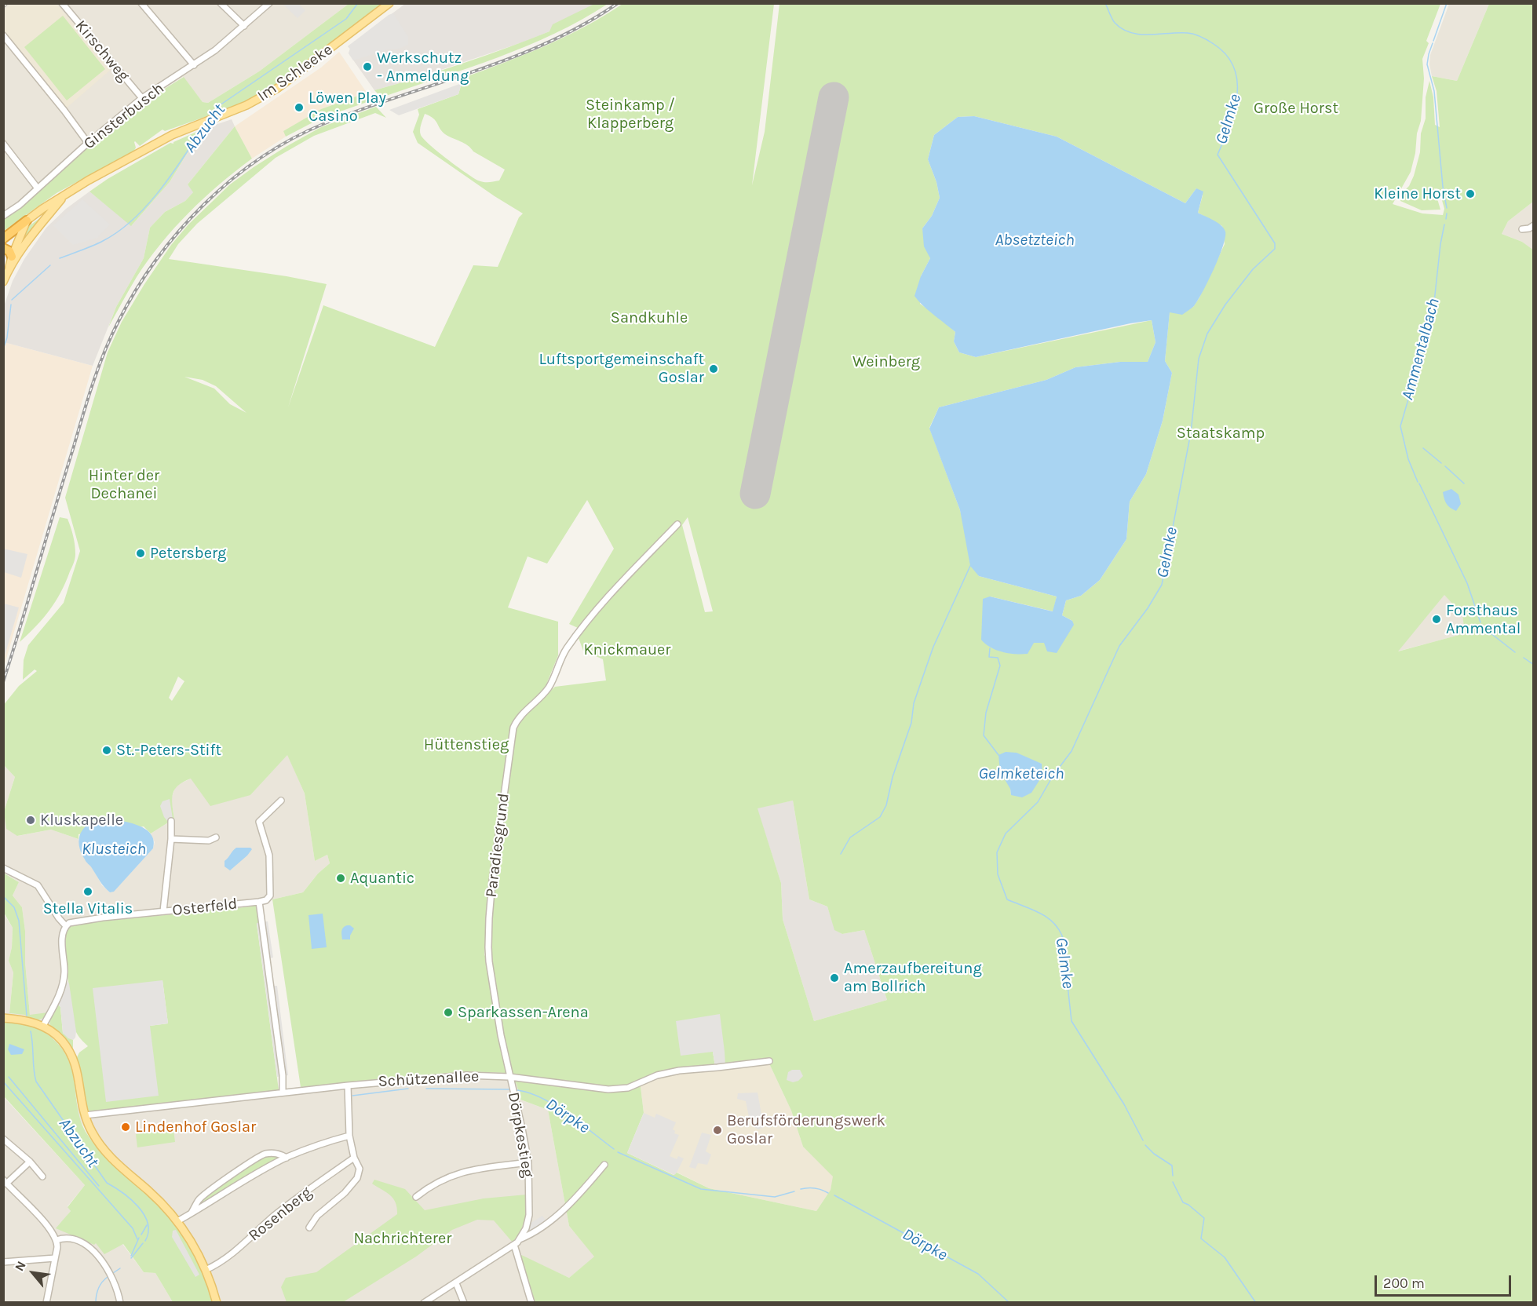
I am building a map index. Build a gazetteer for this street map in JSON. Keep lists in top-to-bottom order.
{
  "streets": {
    "main road": ["Im Schleeke"],
    "street": [
      "Kirschweg",
      "Ginsterbusch",
      "Paradiesgrund",
      "Osterfeld",
      "Schützenallee",
      "Dörpkestieg",
      "Rosenberg"
    ]
  },
  "crossings": [
    ["Kirschweg", "Ginsterbusch"],
    ["Paradiesgrund", "Schützenallee"],
    ["Paradiesgrund", "Dörpkestieg"],
    ["Osterfeld", "Schützenallee"],
    ["Schützenallee", "Dörpkestieg"],
    ["Schützenallee", "Rosenberg"]
  ],
  "water": [
    "Gelmke",
    "Abzucht",
    "Absetzteich",
    "Ammentalbach",
    "Gelmketeich",
    "Klusteich",
    "Dörpke"
  ],
  "parks": [
    "Steinkamp / Klapperberg",
    "Große Horst",
    "Sandkuhle",
    "Weinberg",
    "Staatskamp",
    "Hinter der Dechanei",
    "Knickmauer",
    "Hüttenstieg",
    "Nachrichterer"
  ],
  "places": [
    "Werkschutz - Anmeldung",
    "Löwen Play Casino",
    "Kleine Horst",
    "Luftsportgemeinschaft Goslar",
    "Petersberg",
    "Forsthaus Ammental",
    "St.-Peters-Stift",
    "Kluskapelle",
    "Aquantic",
    "Stella Vitalis",
    "Amerzaufbereitung am Bollrich",
    "Sparkassen-Arena",
    "Lindenhof Goslar",
    "Berufsförderungswerk Goslar"
  ],
  "scale_bar": "200 m",
  "north": "top left"
}
